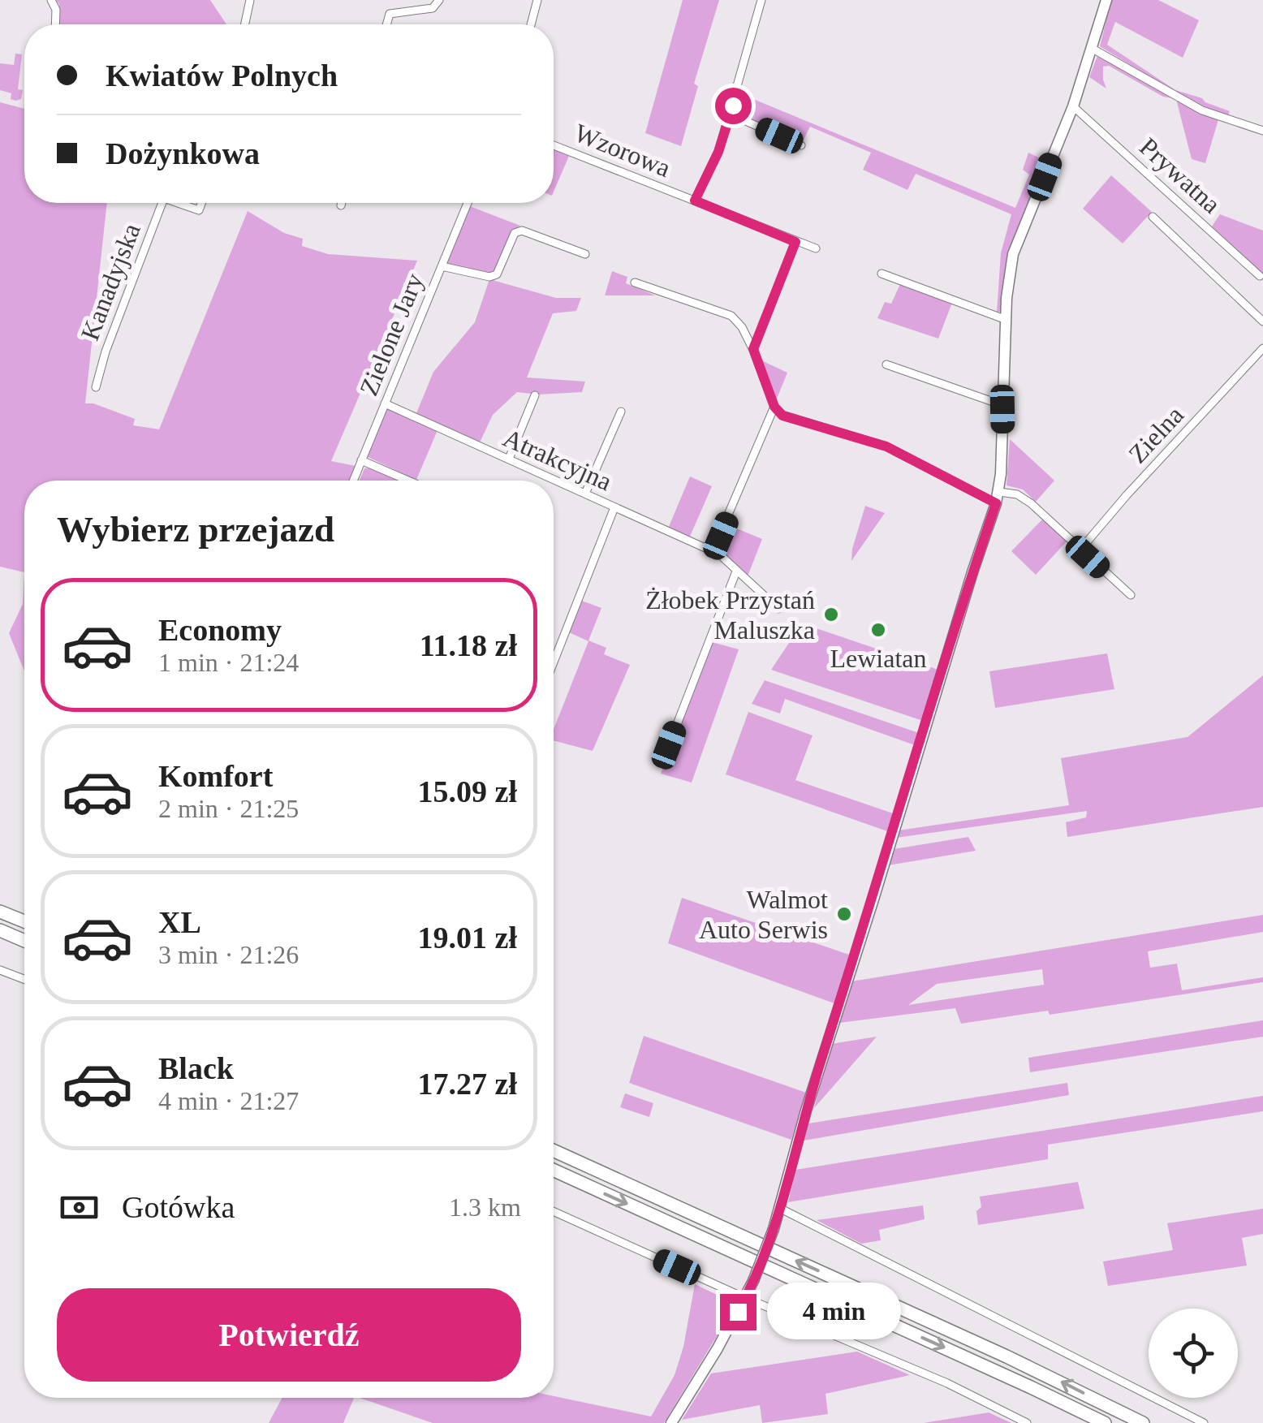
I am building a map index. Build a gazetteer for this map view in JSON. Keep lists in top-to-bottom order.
{
  "streets": {
    "street": [
      "Wzorowa",
      "Prywatna",
      "Kanadyjska",
      "Zielone Jary",
      "Zielna",
      "Atrakcyjna"
    ]
  },
  "crossings": [
    ["Zielone Jary", "Atrakcyjna"]
  ],
  "places": ["Żłobek Przystań Maluszka", "Lewiatan", "Walmot Auto Serwis"],
  "page": {
    "banner": ["Kwiatów Polnych", "Dożynkowa"],
    "heading": "Wybierz przejazd",
    "list": [
      {
        "name": "Economy",
        "note": "1 min · 21:24",
        "value": "11.18 zł"
      },
      {
        "name": "Komfort",
        "note": "2 min · 21:25",
        "value": "15.09 zł"
      },
      {
        "name": "XL",
        "note": "3 min · 21:26",
        "value": "19.01 zł"
      },
      {
        "name": "Black",
        "note": "4 min · 21:27",
        "value": "17.27 zł"
      }
    ],
    "pay": ["Gotówka", "1.3 km"],
    "buttons": "Potwierdź",
    "bubble": "4 min"
  }
}
